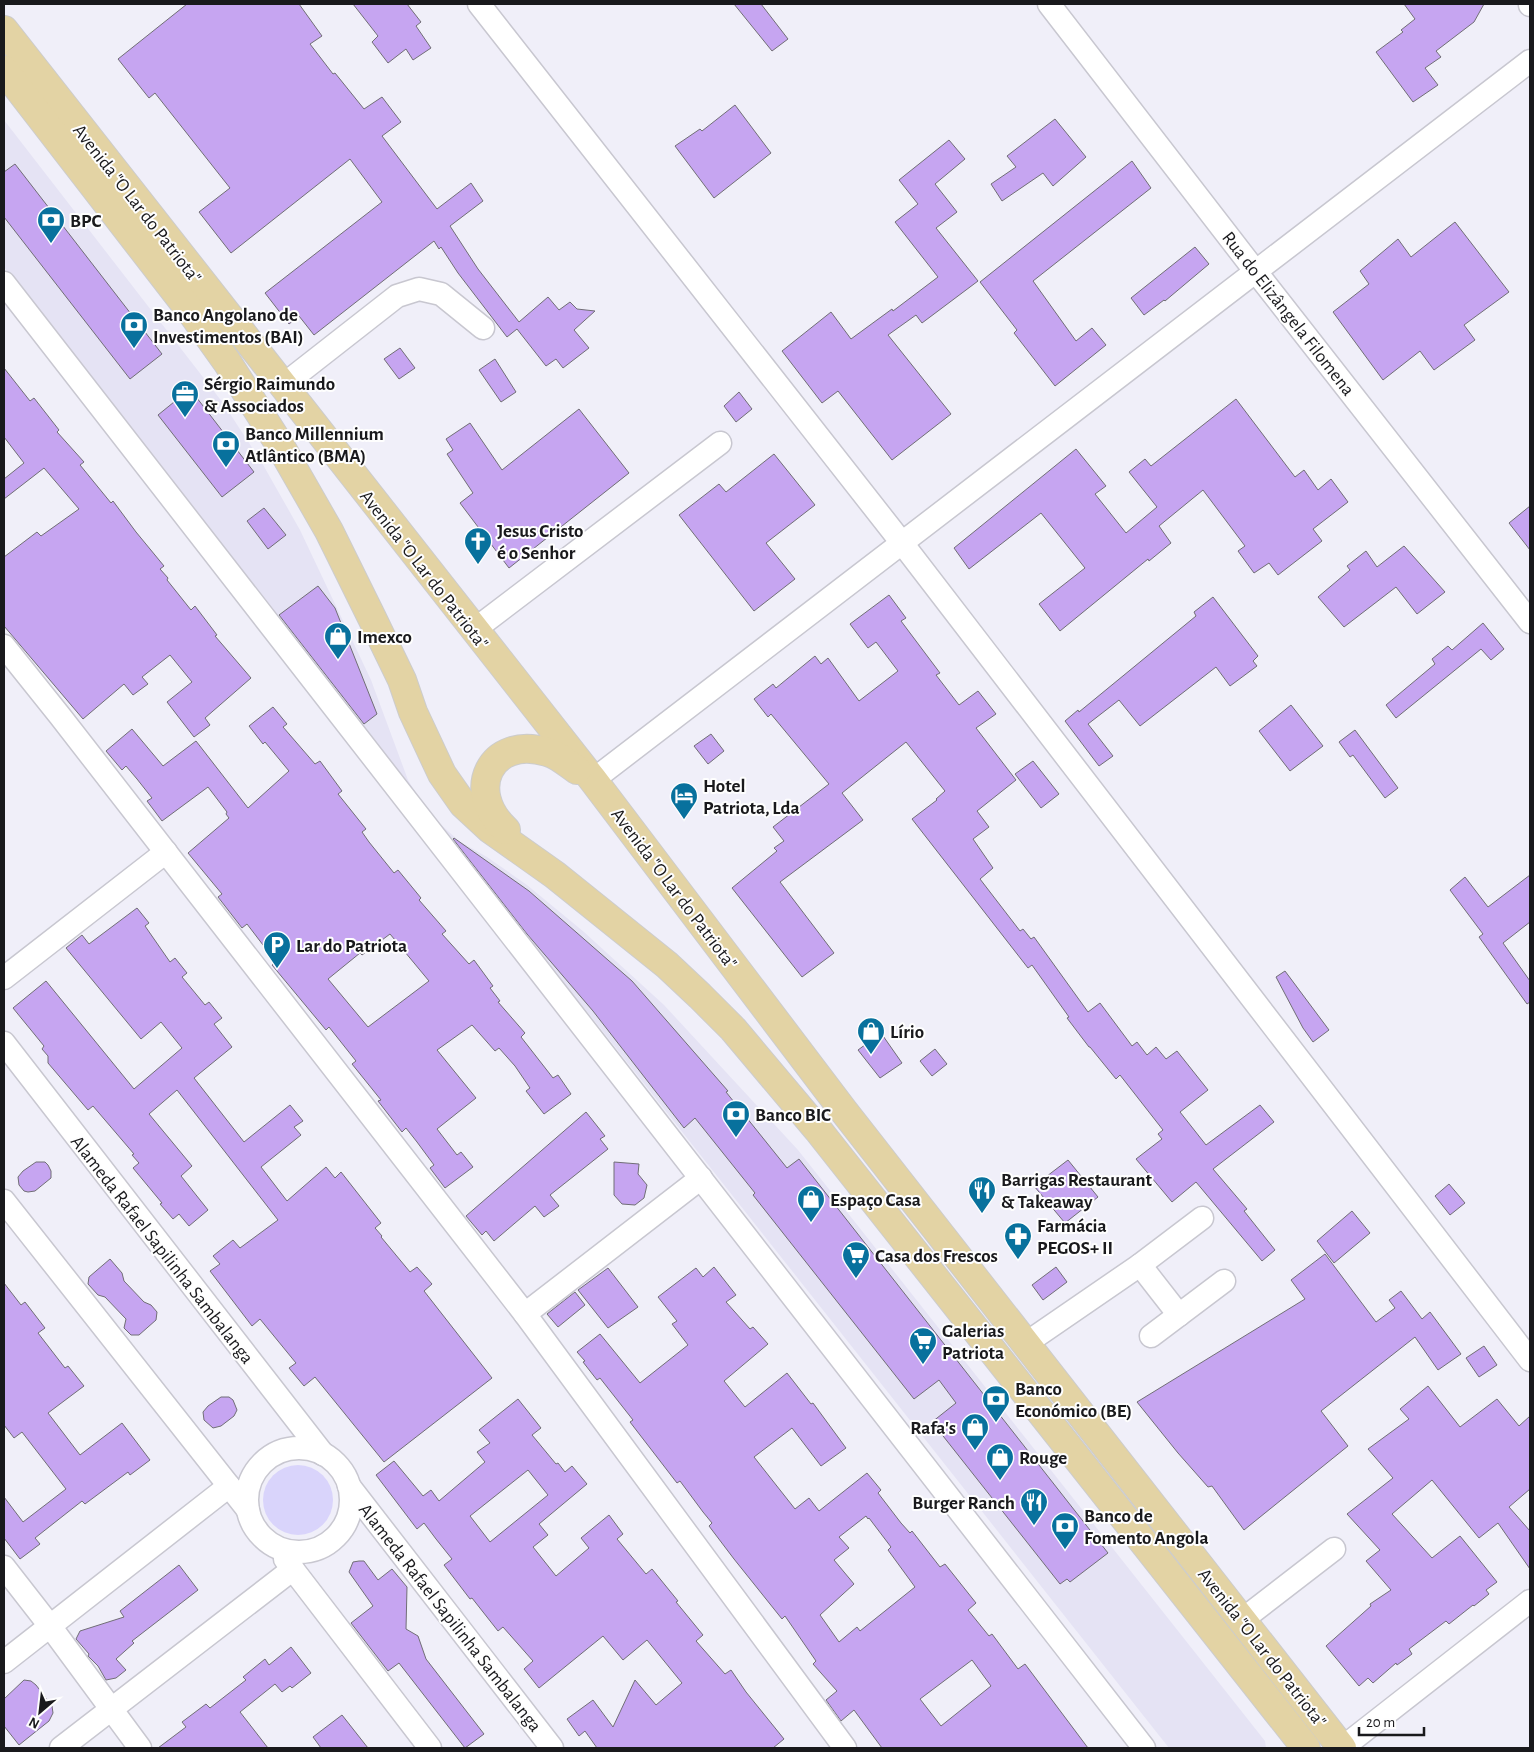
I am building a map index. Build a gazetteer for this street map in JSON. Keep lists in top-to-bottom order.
{
  "streets": {
    "main road": ["Avenida \"O Lar do Patriota\""],
    "street": ["Rua do Elizângela Filomena", "Alameda Rafael Sapilinha Sambalanga"]
  },
  "places": {
    "bank": [
      "BPC",
      "Banco Angolano de Investimentos (BAI)",
      "Banco Millennium Atlântico (BMA)",
      "Banco BIC",
      "Banco Económico (BE)",
      "Banco de Fomento Angola"
    ],
    "office": ["Sérgio Raimundo & Associados"],
    "church": ["Jesus Cristo é o Senhor"],
    "shop": [
      "Imexco",
      "Lírio",
      "Espaço Casa",
      "Rafa's",
      "Rouge"
    ],
    "hotel": ["Hotel Patriota, Lda"],
    "parking": ["Lar do Patriota"],
    "restaurant": ["Barrigas Restaurant & Takeaway", "Burger Ranch"],
    "pharmacy": ["Farmácia PEGOS+ II"],
    "supermarket": ["Casa dos Frescos", "Galerias Patriota"]
  },
  "scale_bar": "20 m",
  "north": "bottom left"
}
